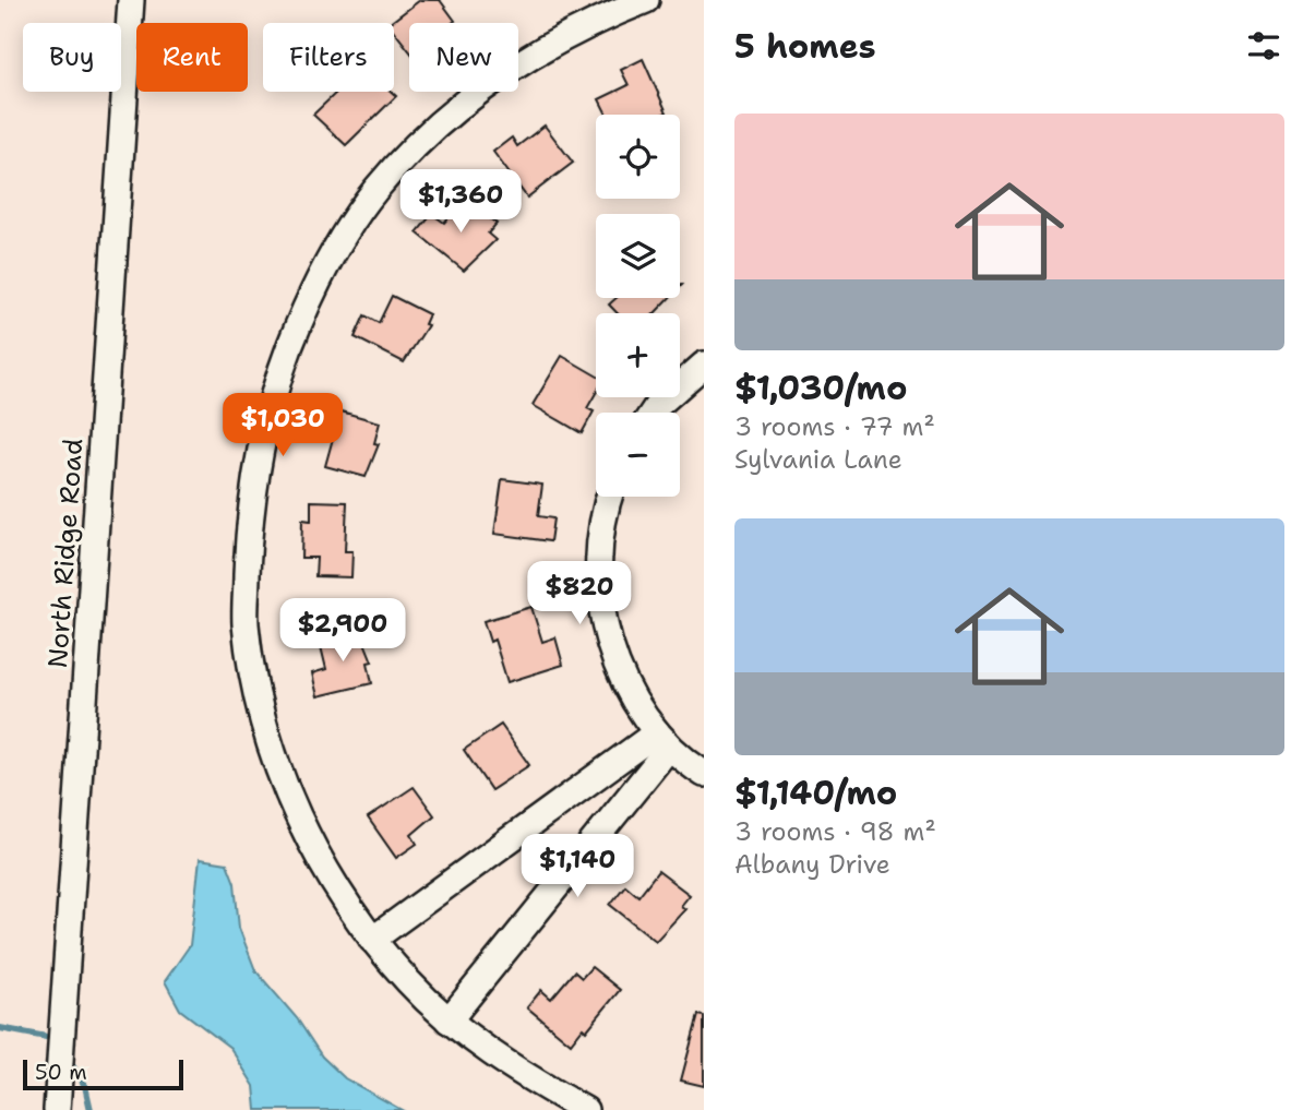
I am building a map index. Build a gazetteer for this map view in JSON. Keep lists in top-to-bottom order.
{
  "streets": {
    "street": ["North Ridge Road"]
  },
  "scale_bar": "50 m",
  "page": {
    "heading": "5 homes",
    "chip": [
      "Buy",
      "Rent",
      "Filters",
      "New"
    ],
    "list": [
      {
        "name": "$1,030/mo",
        "note": "3 rooms · 77 m² · Sylvania Lane"
      },
      {
        "name": "$1,140/mo",
        "note": "3 rooms · 98 m² · Albany Drive"
      }
    ],
    "map_buttons": ["+", "−"],
    "price": [
      "$1,360",
      "$1,030",
      "$820",
      "$2,900",
      "$1,140"
    ],
    "scale": "50 m"
  }
}
